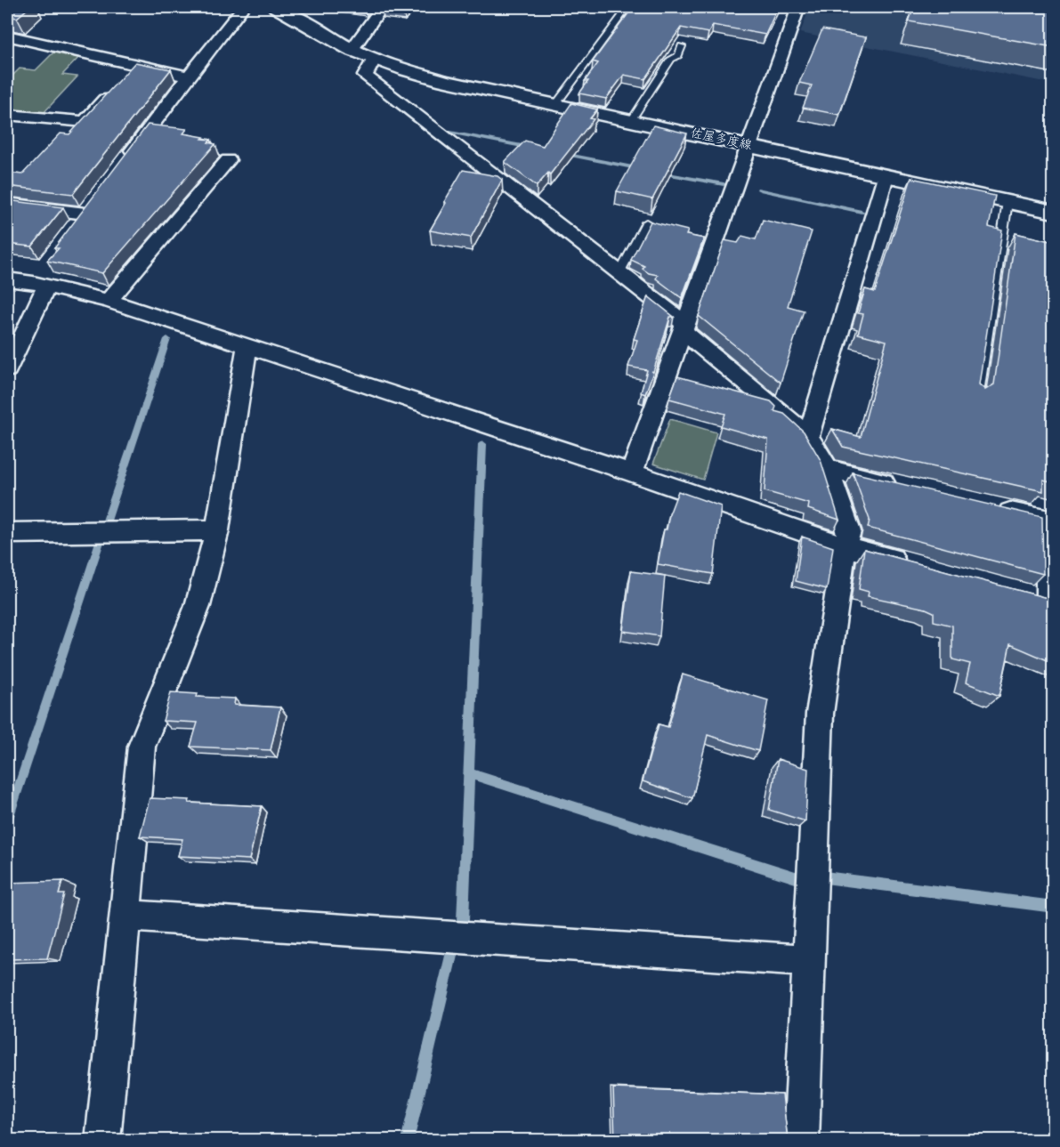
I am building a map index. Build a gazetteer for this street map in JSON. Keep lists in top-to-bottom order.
{
  "streets": {
    "main road": ["佐屋多度線"]
  }
}
